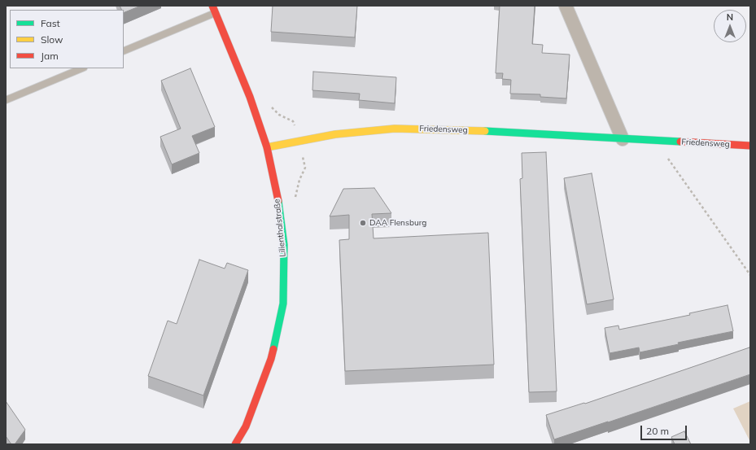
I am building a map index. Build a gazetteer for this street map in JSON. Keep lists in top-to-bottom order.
{
  "streets": {
    "street": ["Friedensweg", "Lilienthalstraße"]
  },
  "crossings": [
    ["Friedensweg", "Lilienthalstraße"]
  ],
  "places": ["DAA Flensburg"],
  "legend": ["Fast", "Slow", "Jam"],
  "scale_bar": "20 m",
  "north": "top"
}
